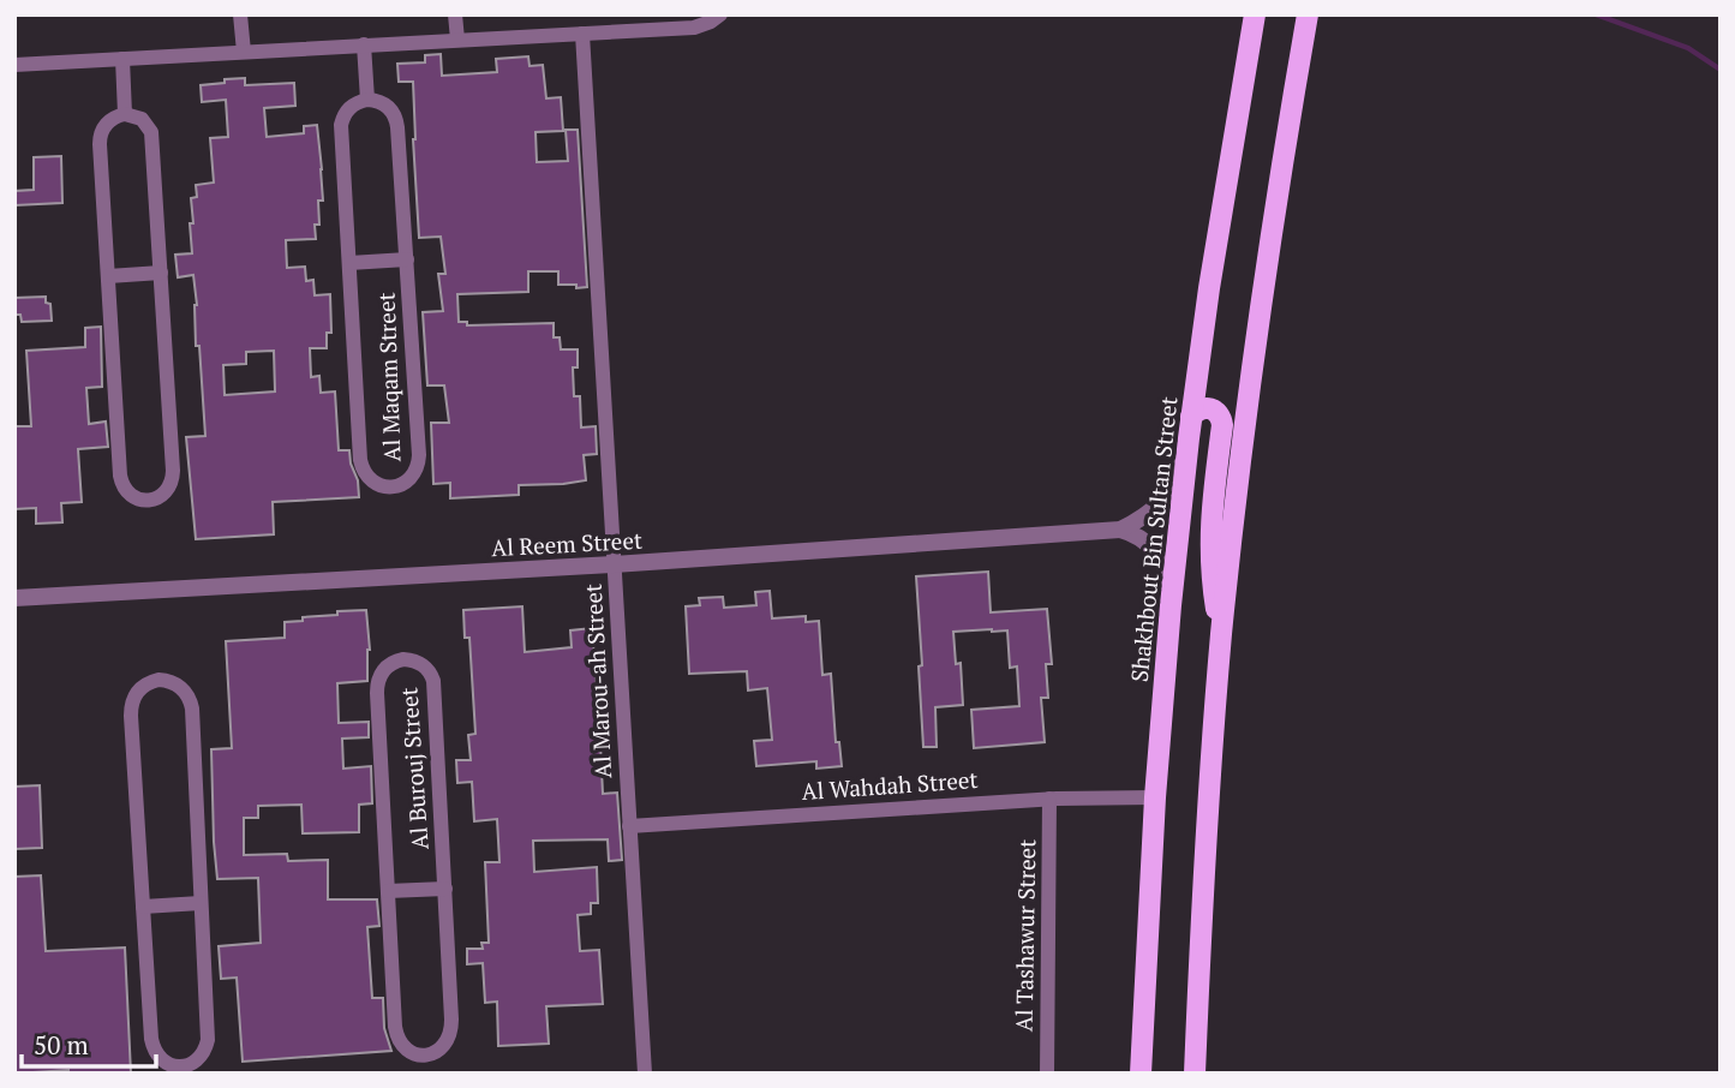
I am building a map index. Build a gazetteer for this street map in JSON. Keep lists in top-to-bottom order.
{
  "streets": {
    "main road": ["Shakhbout Bin Sultan Street"],
    "street": [
      "Al Maqam Street",
      "Al Reem Street",
      "Al Marou-ah Street",
      "Al Burouj Street",
      "Al Wahdah Street",
      "Al Tashawur Street"
    ]
  },
  "crossings": [
    ["Shakhbout Bin Sultan Street", "Al Reem Street"],
    ["Shakhbout Bin Sultan Street", "Al Wahdah Street"],
    ["Al Reem Street", "Al Marou-ah Street"],
    ["Al Marou-ah Street", "Al Wahdah Street"],
    ["Al Wahdah Street", "Al Tashawur Street"]
  ],
  "scale_bar": "50 m"
}
